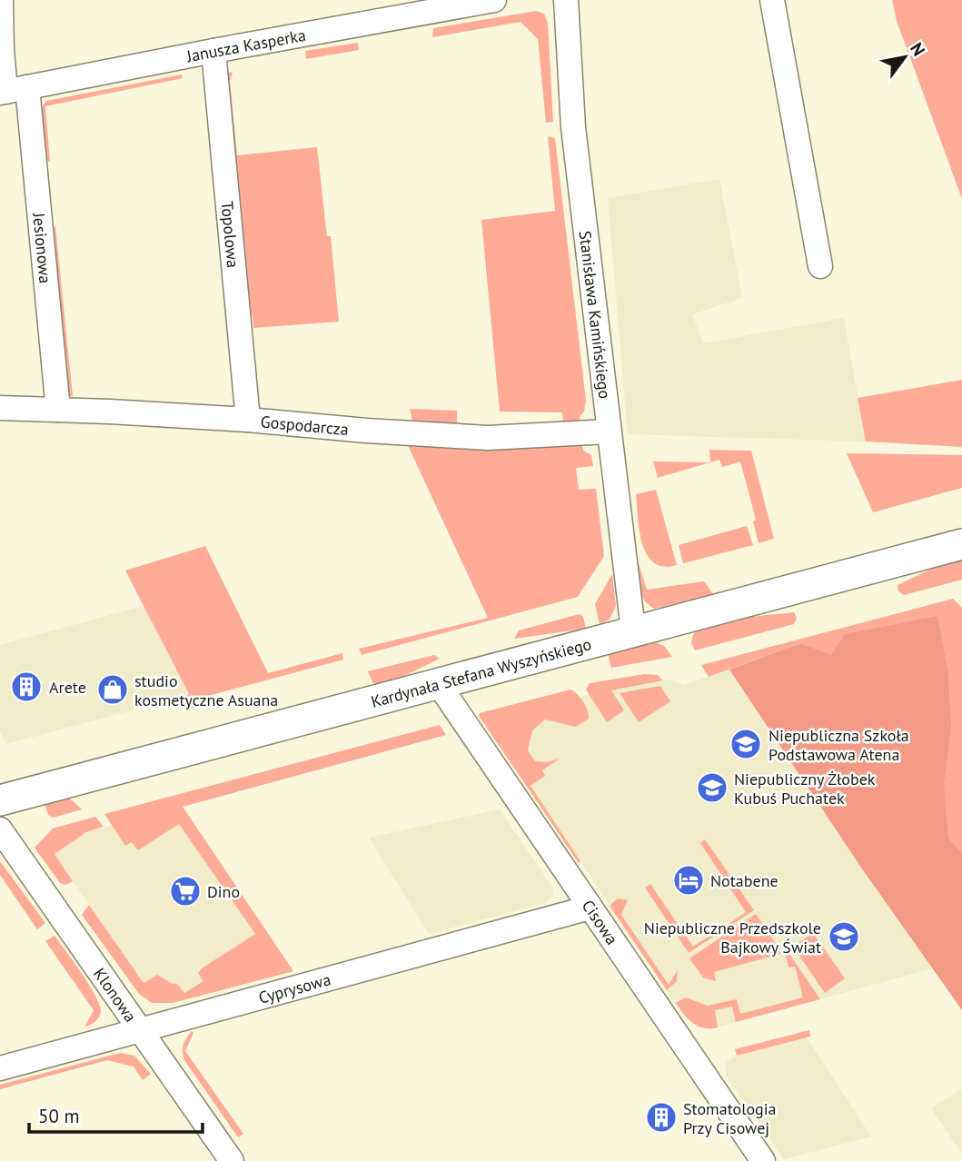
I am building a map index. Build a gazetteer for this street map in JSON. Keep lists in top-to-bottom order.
{
  "streets": {
    "street": [
      "Janusza Kasperka",
      "Topolowa",
      "Jesionowa",
      "Stanisława Kamińskiego",
      "Gospodarcza",
      "Kardynała Stefana Wyszyńskiego",
      "Cisowa",
      "Cyprysowa",
      "Klonowa"
    ]
  },
  "crossings": [
    ["Janusza Kasperka", "Topolowa"],
    ["Janusza Kasperka", "Jesionowa"],
    ["Topolowa", "Gospodarcza"],
    ["Jesionowa", "Gospodarcza"],
    ["Stanisława Kamińskiego", "Gospodarcza"],
    ["Stanisława Kamińskiego", "Kardynała Stefana Wyszyńskiego"],
    ["Kardynała Stefana Wyszyńskiego", "Cisowa"],
    ["Cisowa", "Cyprysowa"],
    ["Cyprysowa", "Klonowa"]
  ],
  "places": {
    "building": ["Arete", "Stomatologia Przy Cisowej"],
    "shop": ["studio kosmetyczne Asuana"],
    "school or university": ["Niepubliczna Szkoła Podstawowa Atena", "Niepubliczny Żłobek Kubuś Puchatek", "Niepubliczne Przedszkole Bajkowy Świat"],
    "hotel": ["Notabene"],
    "supermarket": ["Dino"]
  },
  "scale_bar": "50 m",
  "north": "top right"
}
